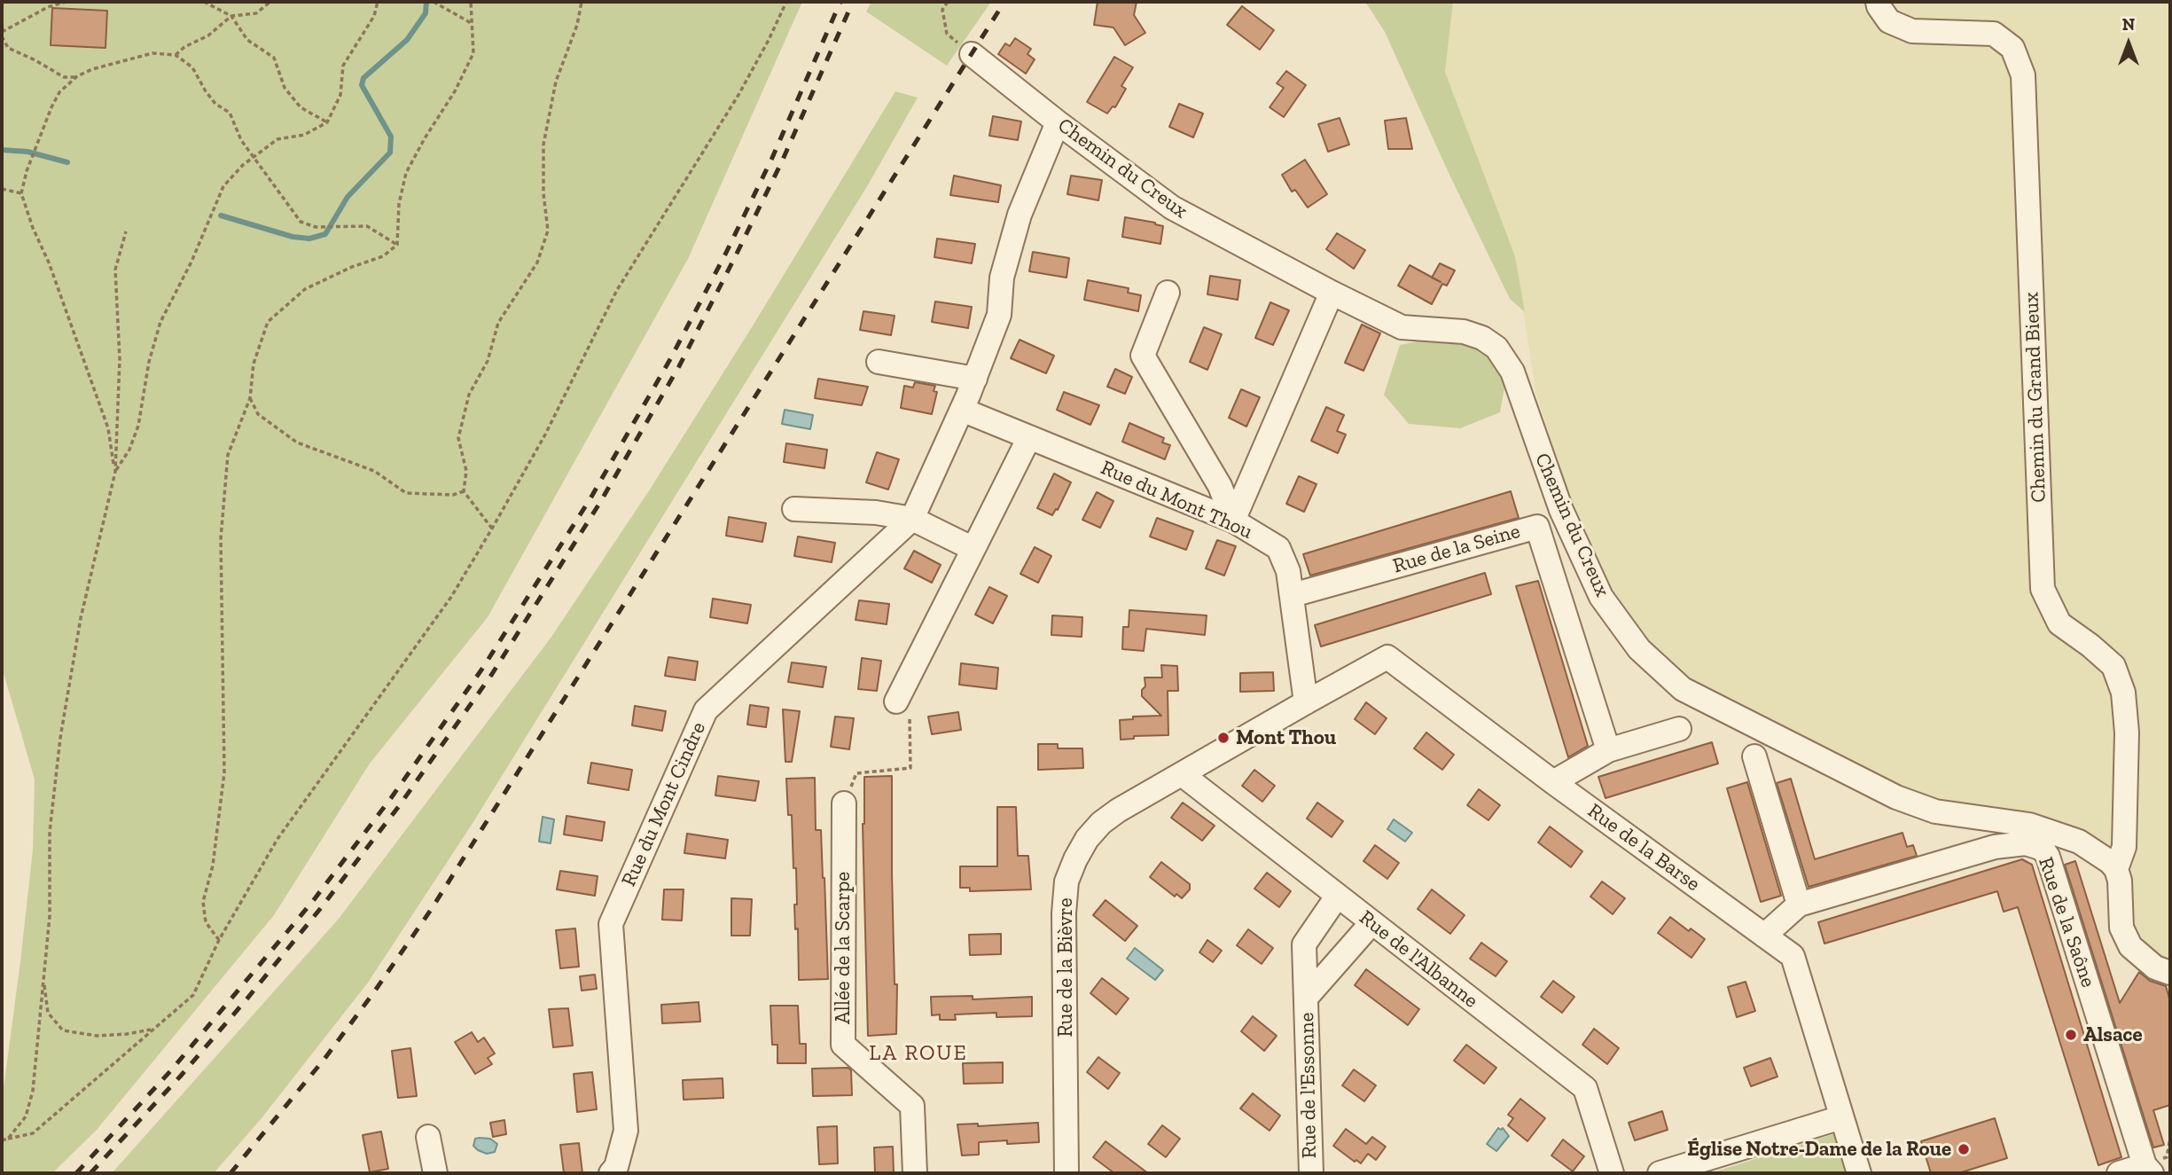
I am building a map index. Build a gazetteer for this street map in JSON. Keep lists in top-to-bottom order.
{
  "streets": {
    "street": [
      "Chemin du Creux",
      "Chemin du Grand Bieux",
      "Rue du Mont Thou",
      "Rue de la Seine",
      "Rue du Mont Cindre",
      "Rue de la Barse",
      "Rue de la Saône",
      "Allée de la Scarpe",
      "Rue de l'Albanne",
      "Rue de la Bièvre",
      "Rue de l'Essonne"
    ]
  },
  "crossings": [
    ["Chemin du Creux", "Chemin du Grand Bieux"],
    ["Chemin du Creux", "Rue du Mont Cindre"],
    ["Rue du Mont Thou", "Rue de la Seine"],
    ["Rue du Mont Thou", "Rue du Mont Cindre"],
    ["Rue du Mont Thou", "Rue de la Barse"],
    ["Rue du Mont Thou", "Rue de la Bièvre"],
    ["Rue de la Barse", "Rue de la Saône"],
    ["Rue de la Barse", "Rue de la Bièvre"],
    ["Rue de l'Albanne", "Rue de la Bièvre"],
    ["Rue de l'Albanne", "Rue de l'Essonne"]
  ],
  "districts": ["LA ROUE"],
  "places": ["Mont Thou", "Alsace", "Église Notre-Dame de la Roue"],
  "north": "top"
}
